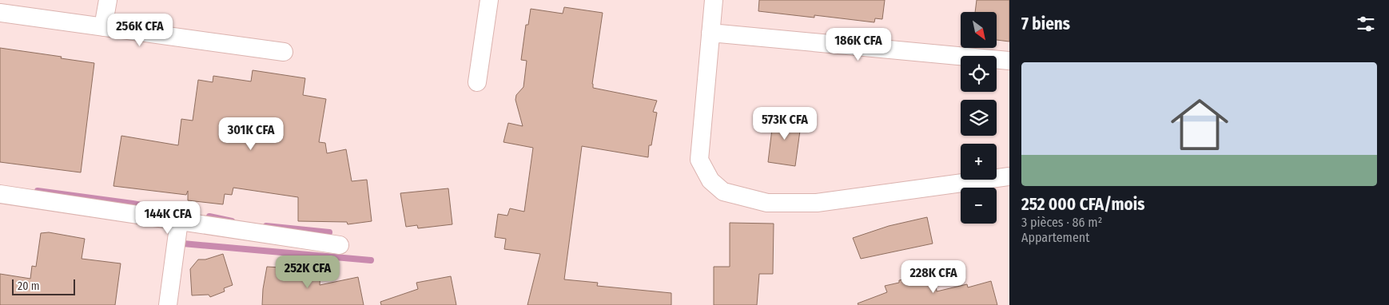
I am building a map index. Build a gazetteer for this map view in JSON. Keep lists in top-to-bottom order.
{
  "scale_bar": "20 m",
  "north": "bottom right",
  "page": {
    "heading": "7 biens",
    "map_buttons": ["+", "−"],
    "price": [
      "256K CFA",
      "186K CFA",
      "573K CFA",
      "301K CFA",
      "144K CFA",
      "252K CFA",
      "228K CFA"
    ],
    "list": [
      {
        "name": "252 000 CFA/mois",
        "note": "3 pièces · 86 m² · Appartement"
      }
    ],
    "scale": "20 m"
  }
}
